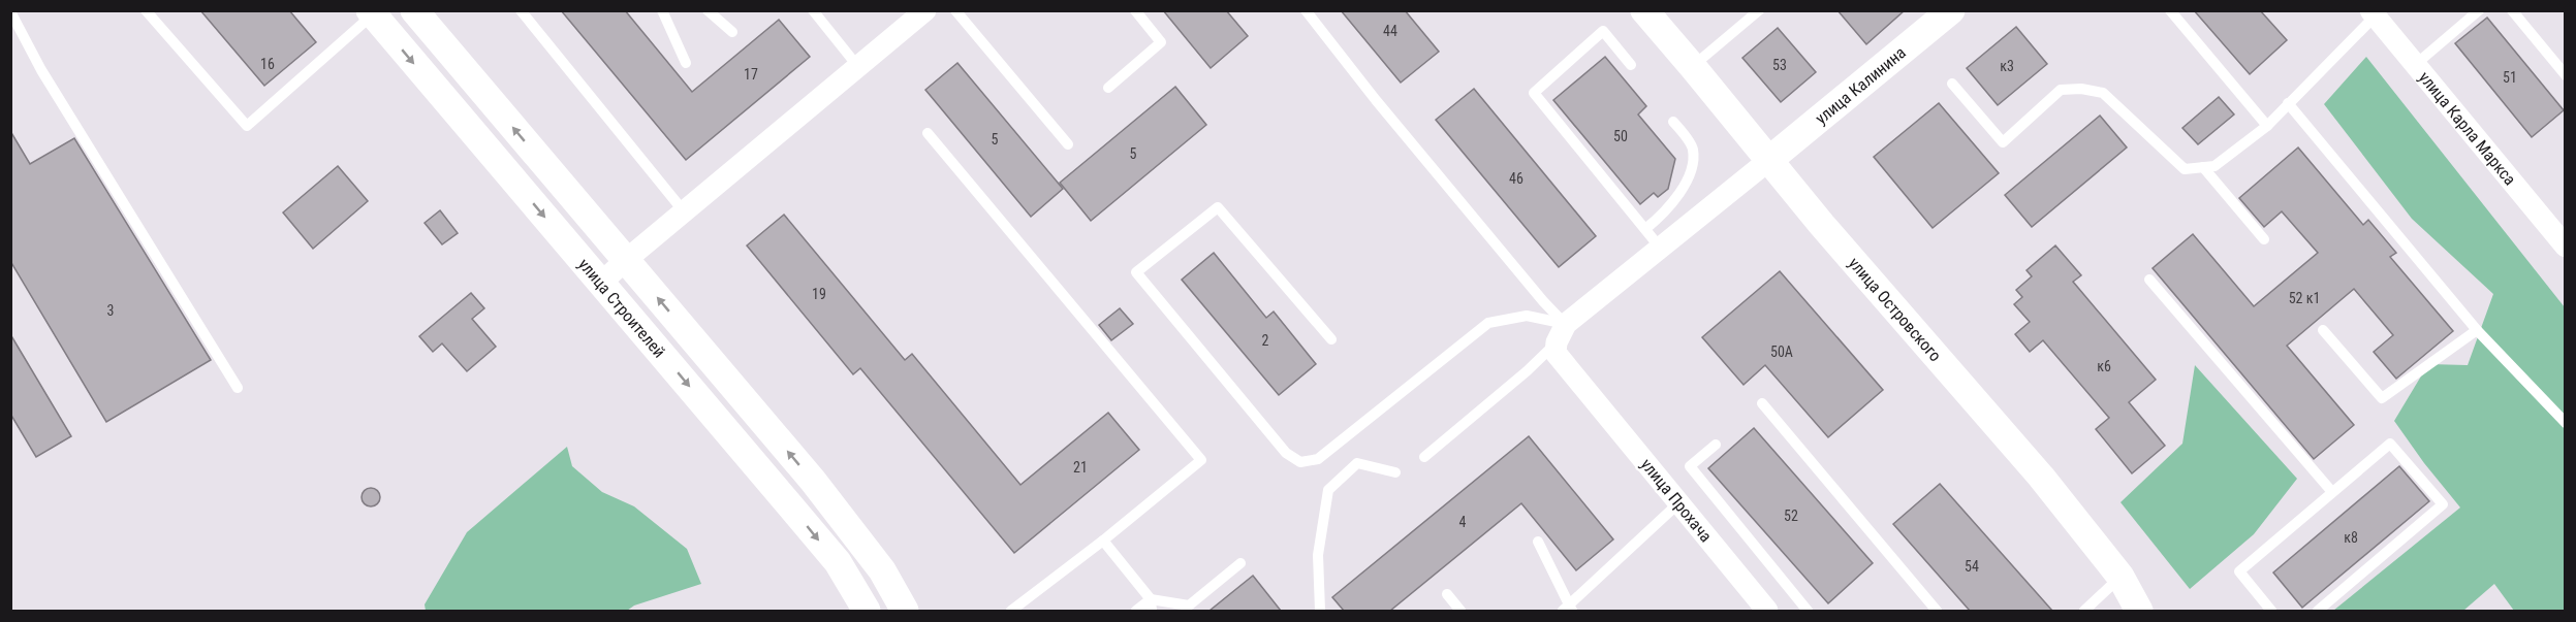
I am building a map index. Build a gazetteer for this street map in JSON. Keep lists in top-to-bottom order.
{
  "streets": {
    "street": [
      "улица Калинина",
      "улица Карла Маркса",
      "улица Строителей",
      "улица Островского",
      "улица Прохача"
    ]
  },
  "crossings": [
    ["улица Калинина", "улица Островского"]
  ],
  "house_numbers": [
    "44",
    "16",
    "53",
    "к3",
    "17",
    "51",
    "50",
    "5",
    "5",
    "46",
    "19",
    "52 к1",
    "3",
    "2",
    "50А",
    "к6",
    "21",
    "52",
    "4",
    "к8",
    "54"
  ]
}
